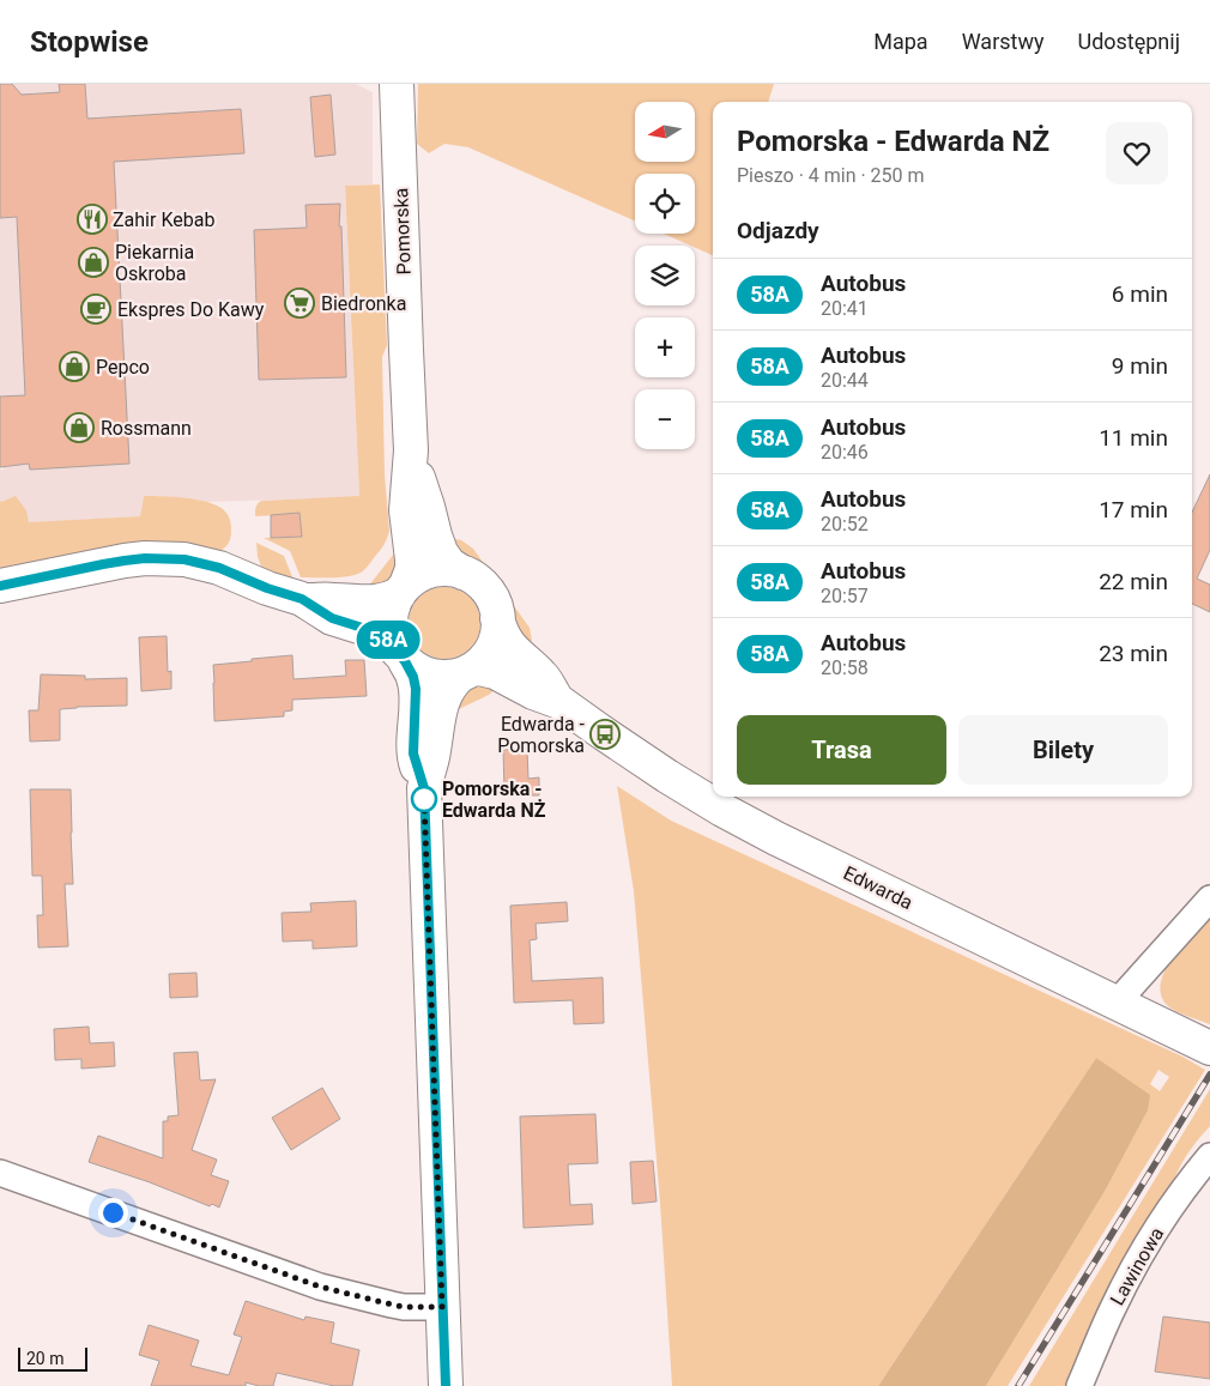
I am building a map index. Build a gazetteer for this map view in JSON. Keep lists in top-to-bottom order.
{
  "streets": {
    "street": ["Pomorska", "Edwarda", "Lawinowa"]
  },
  "crossings": [
    ["Pomorska", "Edwarda"]
  ],
  "places": {
    "restaurant": ["Zahir Kebab"],
    "shop": ["Piekarnia Oskroba", "Pepco", "Rossmann"],
    "supermarket": ["Biedronka"],
    "cafe": ["Ekspres Do Kawy"],
    "bus stop": ["Edwarda - Pomorska"],
    "other": ["Pomorska - Edwarda NŻ"]
  },
  "lines": ["bus line 58A"],
  "scale_bar": "20 m",
  "north": "left",
  "page": {
    "header": "Stopwise",
    "nav": ["Mapa", "Warstwy", "Udostępnij"],
    "on_map": "58A",
    "map_buttons": ["+", "−"],
    "heading": [
      ["Pomorska - Edwarda NŻ", "Pieszo · 4 min · 250 m"],
      "Odjazdy"
    ],
    "list": [
      {
        "mark": "58A",
        "name": "Autobus",
        "note": "20:41",
        "value": "6 min"
      },
      {
        "mark": "58A",
        "name": "Autobus",
        "note": "20:44",
        "value": "9 min"
      },
      {
        "mark": "58A",
        "name": "Autobus",
        "note": "20:46",
        "value": "11 min"
      },
      {
        "mark": "58A",
        "name": "Autobus",
        "note": "20:52",
        "value": "17 min"
      },
      {
        "mark": "58A",
        "name": "Autobus",
        "note": "20:57",
        "value": "22 min"
      },
      {
        "mark": "58A",
        "name": "Autobus",
        "note": "20:58",
        "value": "23 min"
      }
    ],
    "buttons": ["Trasa", "Bilety"],
    "scale": "20 m"
  }
}
